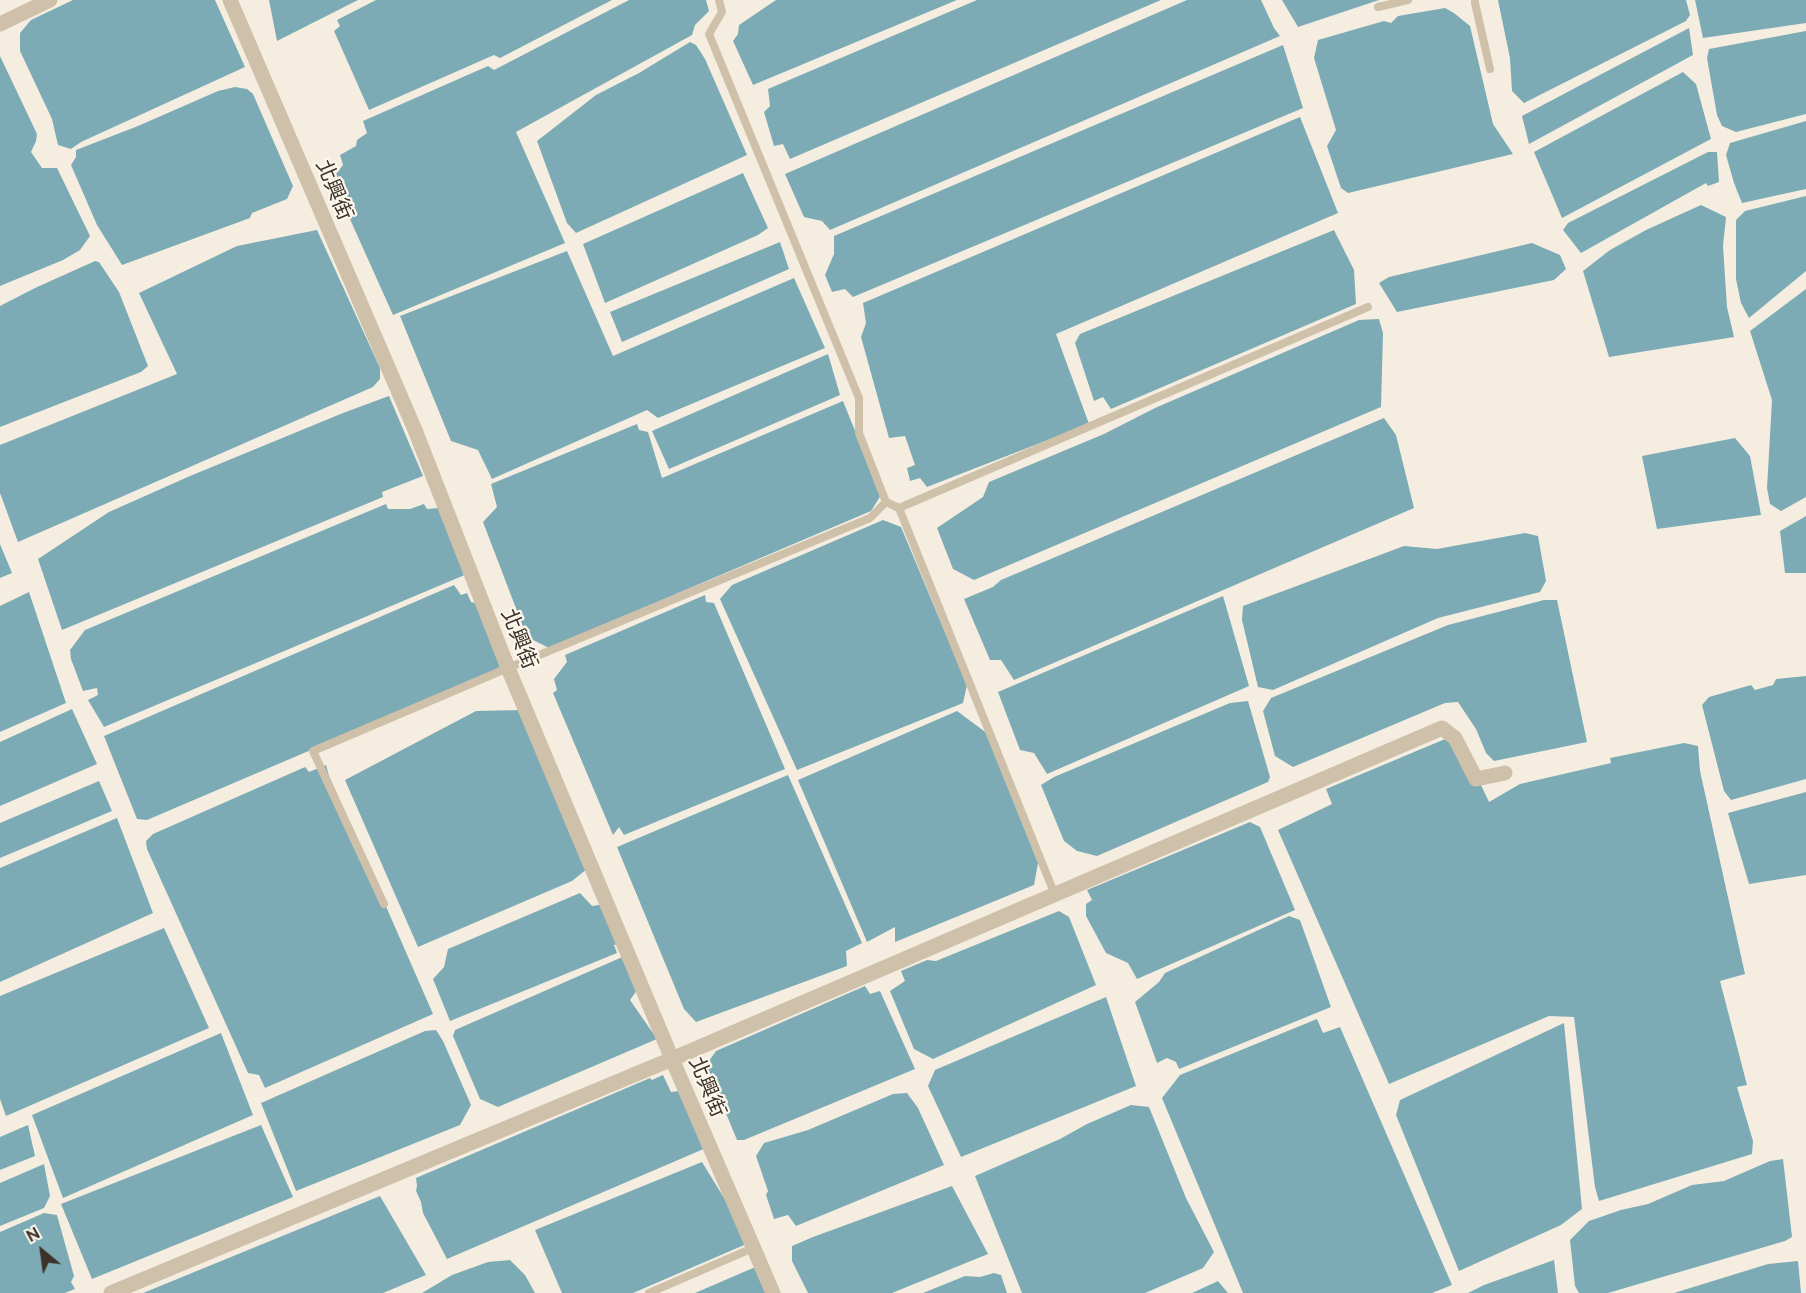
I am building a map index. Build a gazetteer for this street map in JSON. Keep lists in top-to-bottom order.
{
  "streets": {
    "street": ["北興街"]
  },
  "north": "top left"
}
